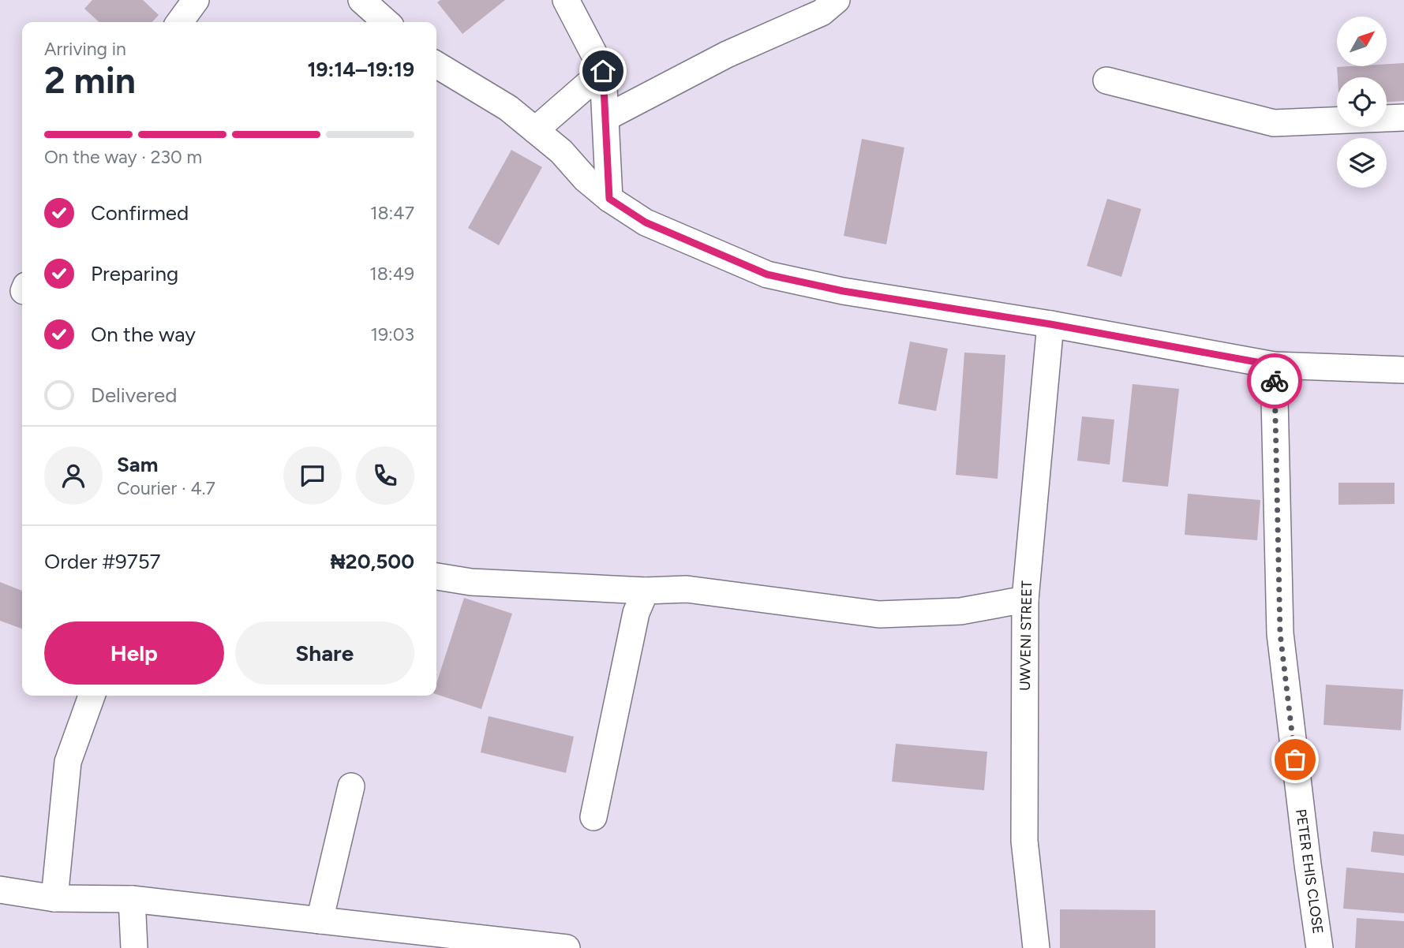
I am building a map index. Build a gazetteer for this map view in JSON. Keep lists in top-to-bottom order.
{
  "streets": {
    "street": ["UWVENI STREET", "PETER EHIS CLOSE"]
  },
  "north": "top right",
  "page": {
    "heading": ["2 min", "Arriving in", "19:14–19:19"],
    "panel": [
      "Sam",
      "Courier · 4.7",
      "Order #9757",
      "₦20,500"
    ],
    "bar": "On the way · 230 m",
    "list": [
      ["Confirmed", "18:47"],
      ["Preparing", "18:49"],
      ["On the way", "19:03"],
      "Delivered"
    ],
    "buttons": ["Help", "Share"]
  }
}
